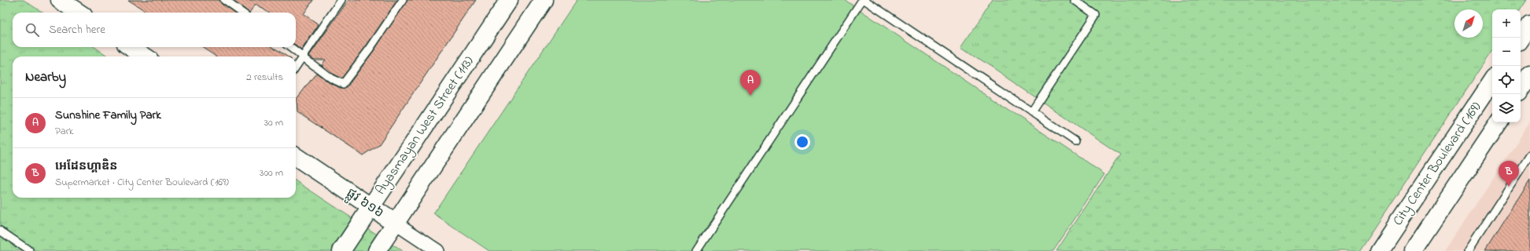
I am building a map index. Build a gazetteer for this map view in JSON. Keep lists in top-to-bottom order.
{
  "streets": {
    "street": ["Ayasmayan West Street (113)", "City Center Boulevard (169)", "ផ្លូវ ៦១៦"]
  },
  "crossings": [
    ["Ayasmayan West Street (113)", "ផ្លូវ ៦១៦"]
  ],
  "north": "top right",
  "page": {
    "map_buttons": ["+", "−"],
    "search": "Search here",
    "heading": ["Nearby", "2 results"],
    "pins": ["A", "B"],
    "list": [
      {
        "mark": "A",
        "name": "Sunshine Family Park",
        "note": "Park",
        "value": "30 m"
      },
      {
        "mark": "B",
        "name": "អេដែនហ្គាឌិន",
        "note": "Supermarket · City Center Boulevard (169)",
        "value": "300 m"
      }
    ]
  }
}
